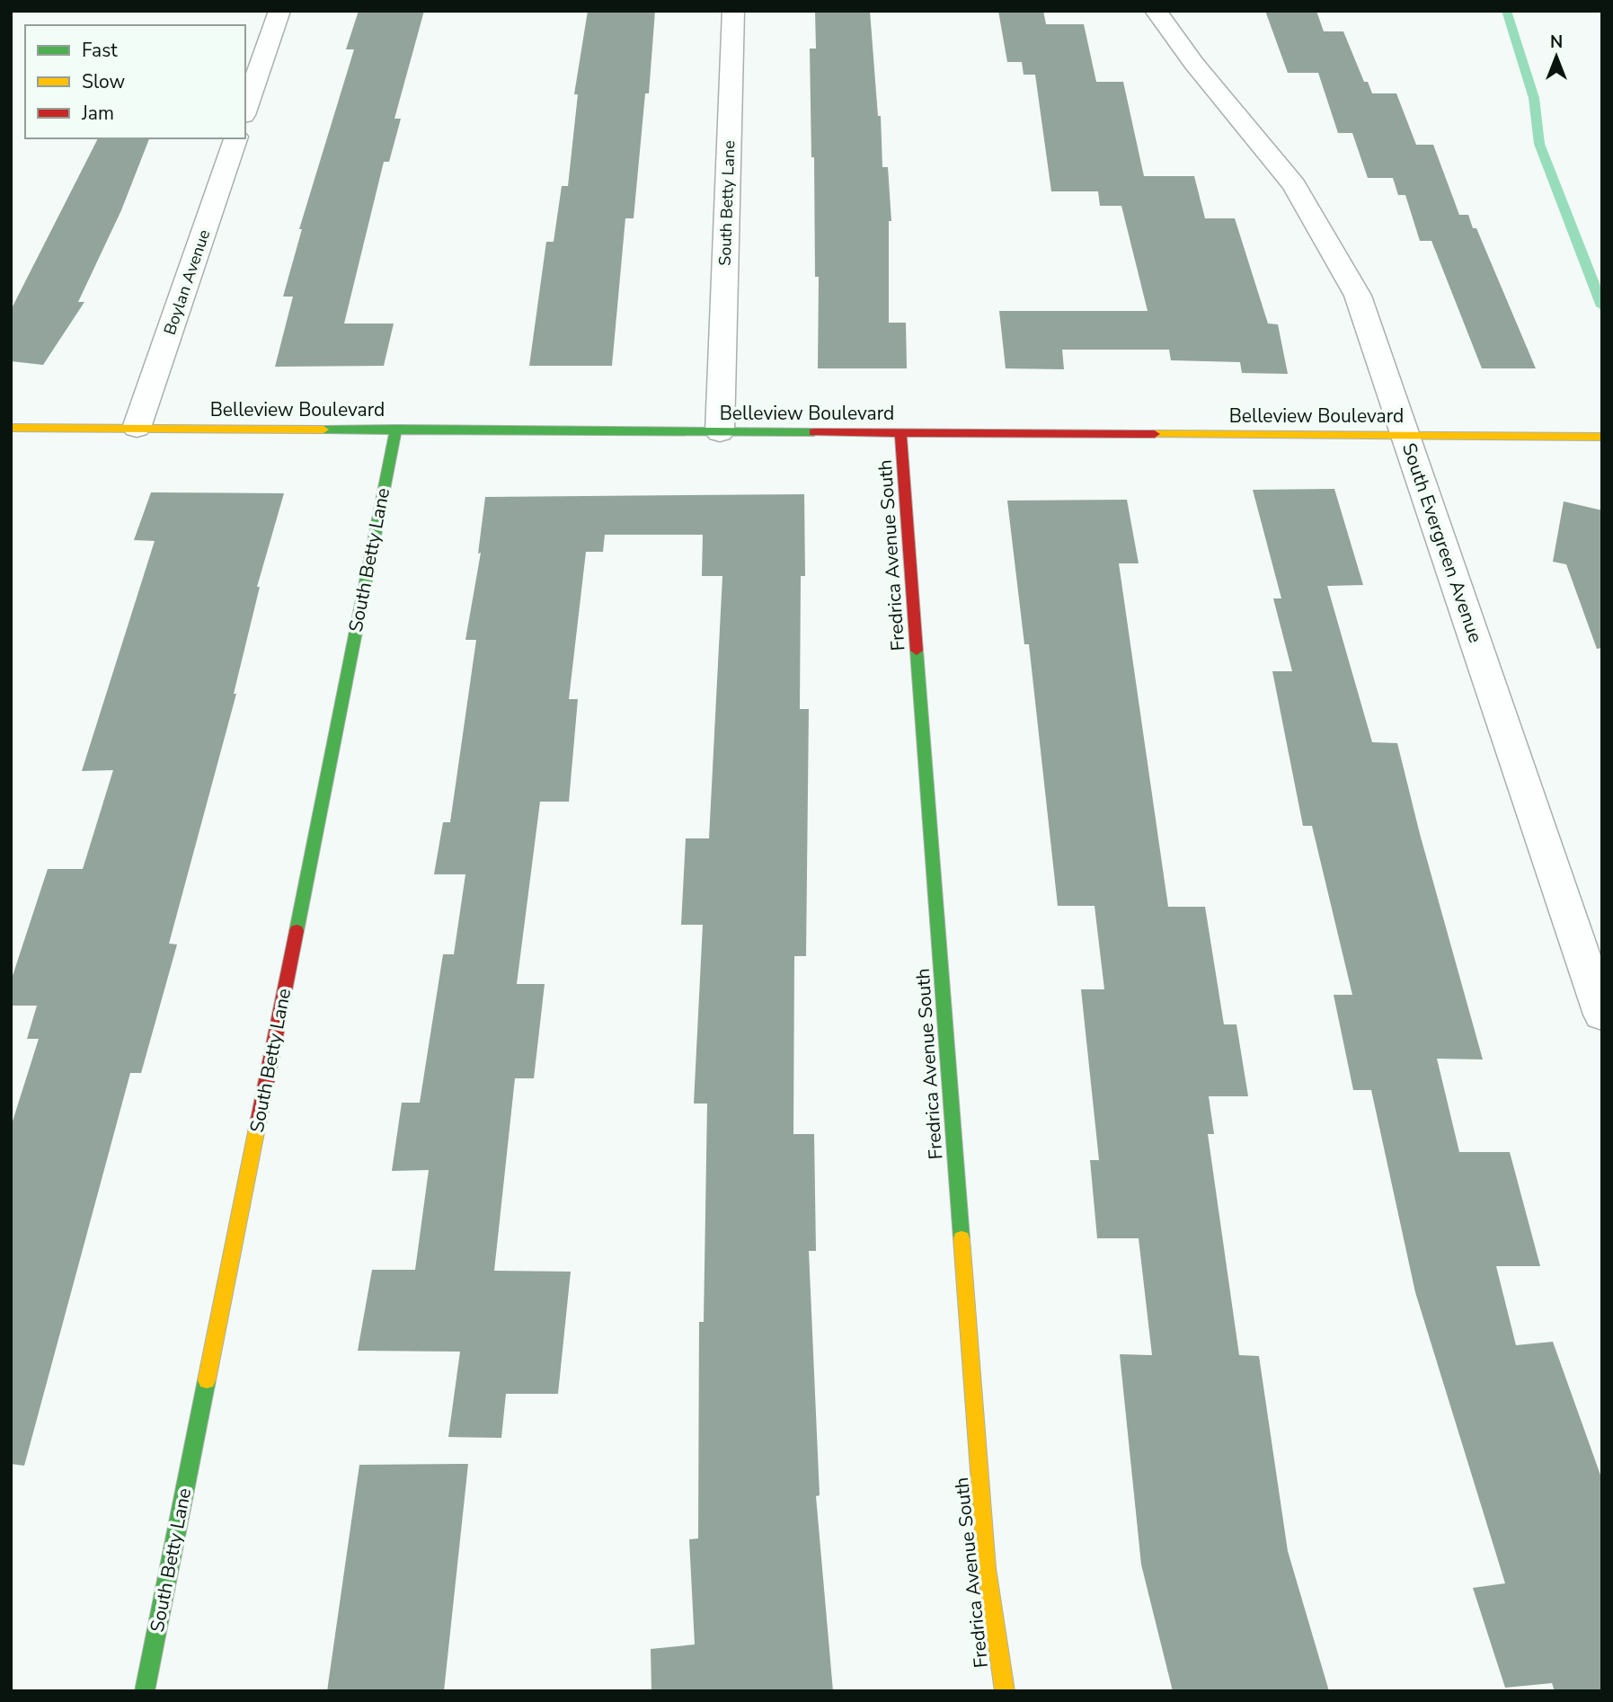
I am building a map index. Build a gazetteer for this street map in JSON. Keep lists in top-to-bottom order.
{
  "streets": {
    "street": [
      "South Betty Lane",
      "Boylan Avenue",
      "Belleview Boulevard",
      "South Evergreen Avenue",
      "Fredrica Avenue South"
    ]
  },
  "crossings": [
    ["South Betty Lane", "Belleview Boulevard"],
    ["Boylan Avenue", "Belleview Boulevard"],
    ["Belleview Boulevard", "South Evergreen Avenue"],
    ["Belleview Boulevard", "Fredrica Avenue South"]
  ],
  "legend": ["Fast", "Slow", "Jam"],
  "north": "top"
}
